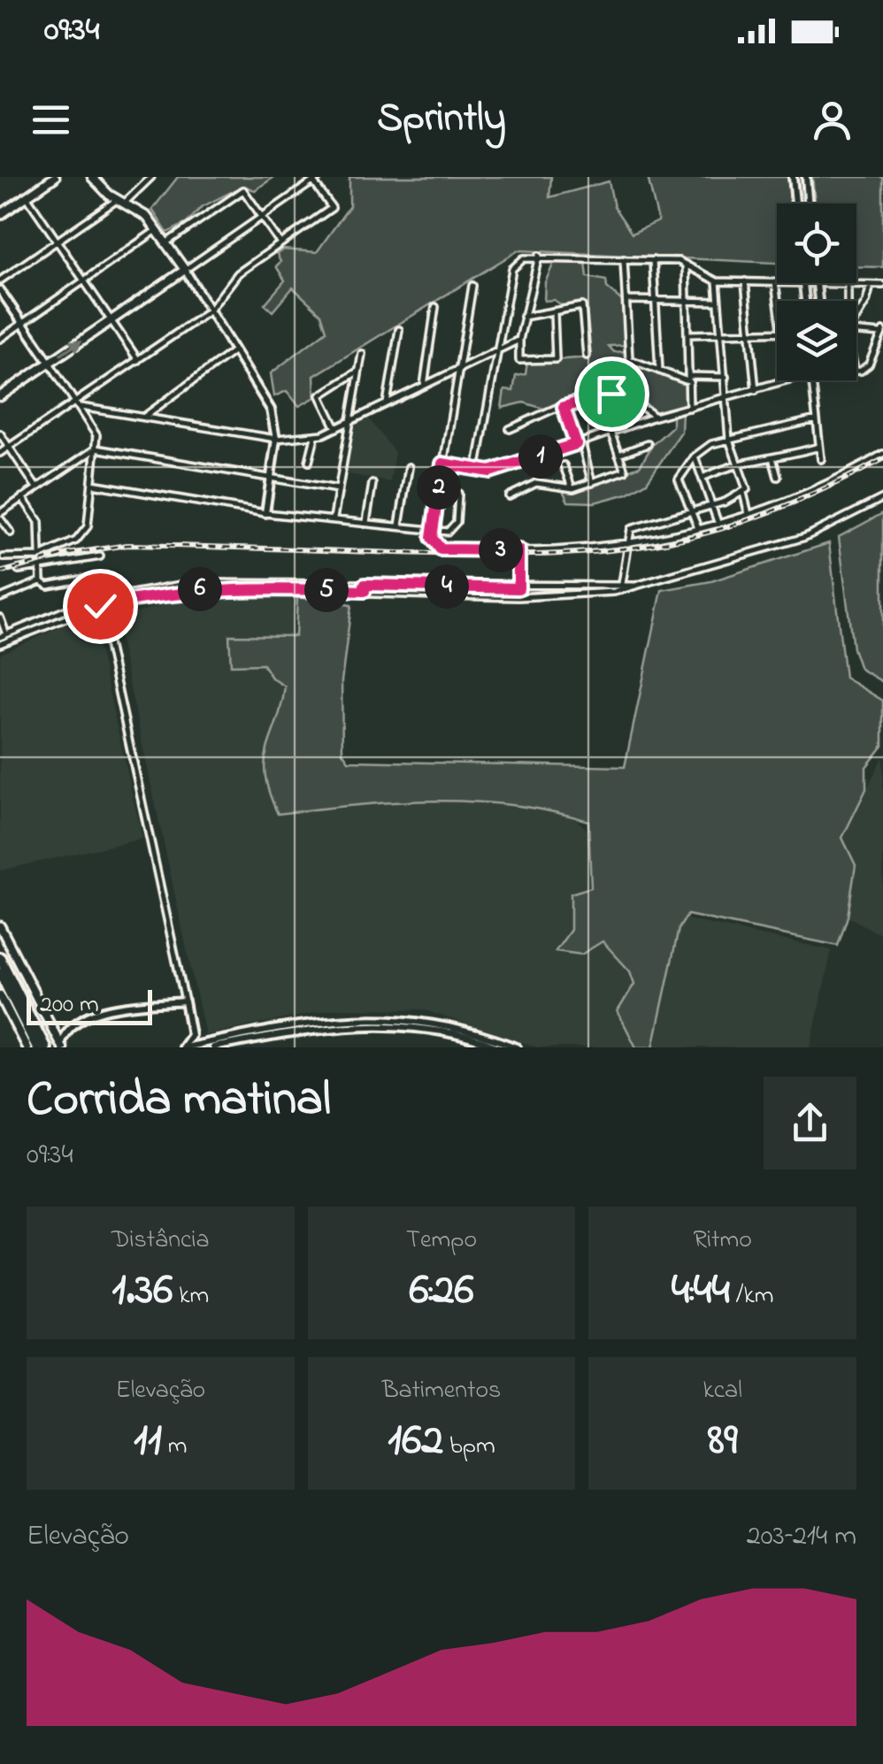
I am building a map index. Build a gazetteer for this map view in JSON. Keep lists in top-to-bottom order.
{
  "scale_bar": "200 m",
  "page": {
    "status": "09:34",
    "header": "Sprintly",
    "pins": [
      "1",
      "2",
      "3",
      "4",
      "6",
      "5"
    ],
    "scale": "200 m",
    "heading": ["Corrida matinal", "09:34"],
    "stats": [
      ["Distância", "1.36 km"],
      ["Tempo", "6:26"],
      ["Ritmo", "4:44 /km"],
      ["Elevação", "11 m"],
      ["Batimentos", "162 bpm"],
      ["kcal", "89"]
    ],
    "chart": ["Elevação", "203–214 m"]
  }
}
